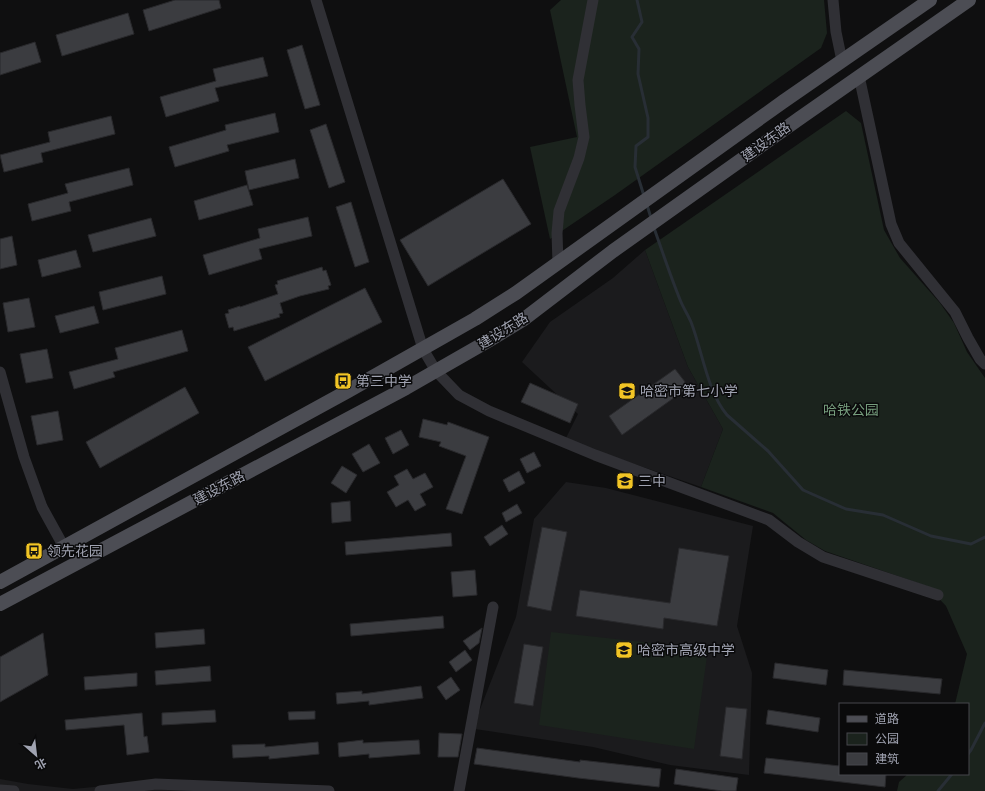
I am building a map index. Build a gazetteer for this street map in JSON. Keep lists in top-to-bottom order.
{
  "streets": {
    "main road": ["建设东路"]
  },
  "parks": ["哈铁公园"],
  "places": {
    "bus stop": ["第三中学", "领先花园"],
    "school or university": ["哈密市第七小学", "三中", "哈密市高级中学"]
  },
  "legend": ["道路", "公园", "建筑"],
  "north": "bottom right"
}
